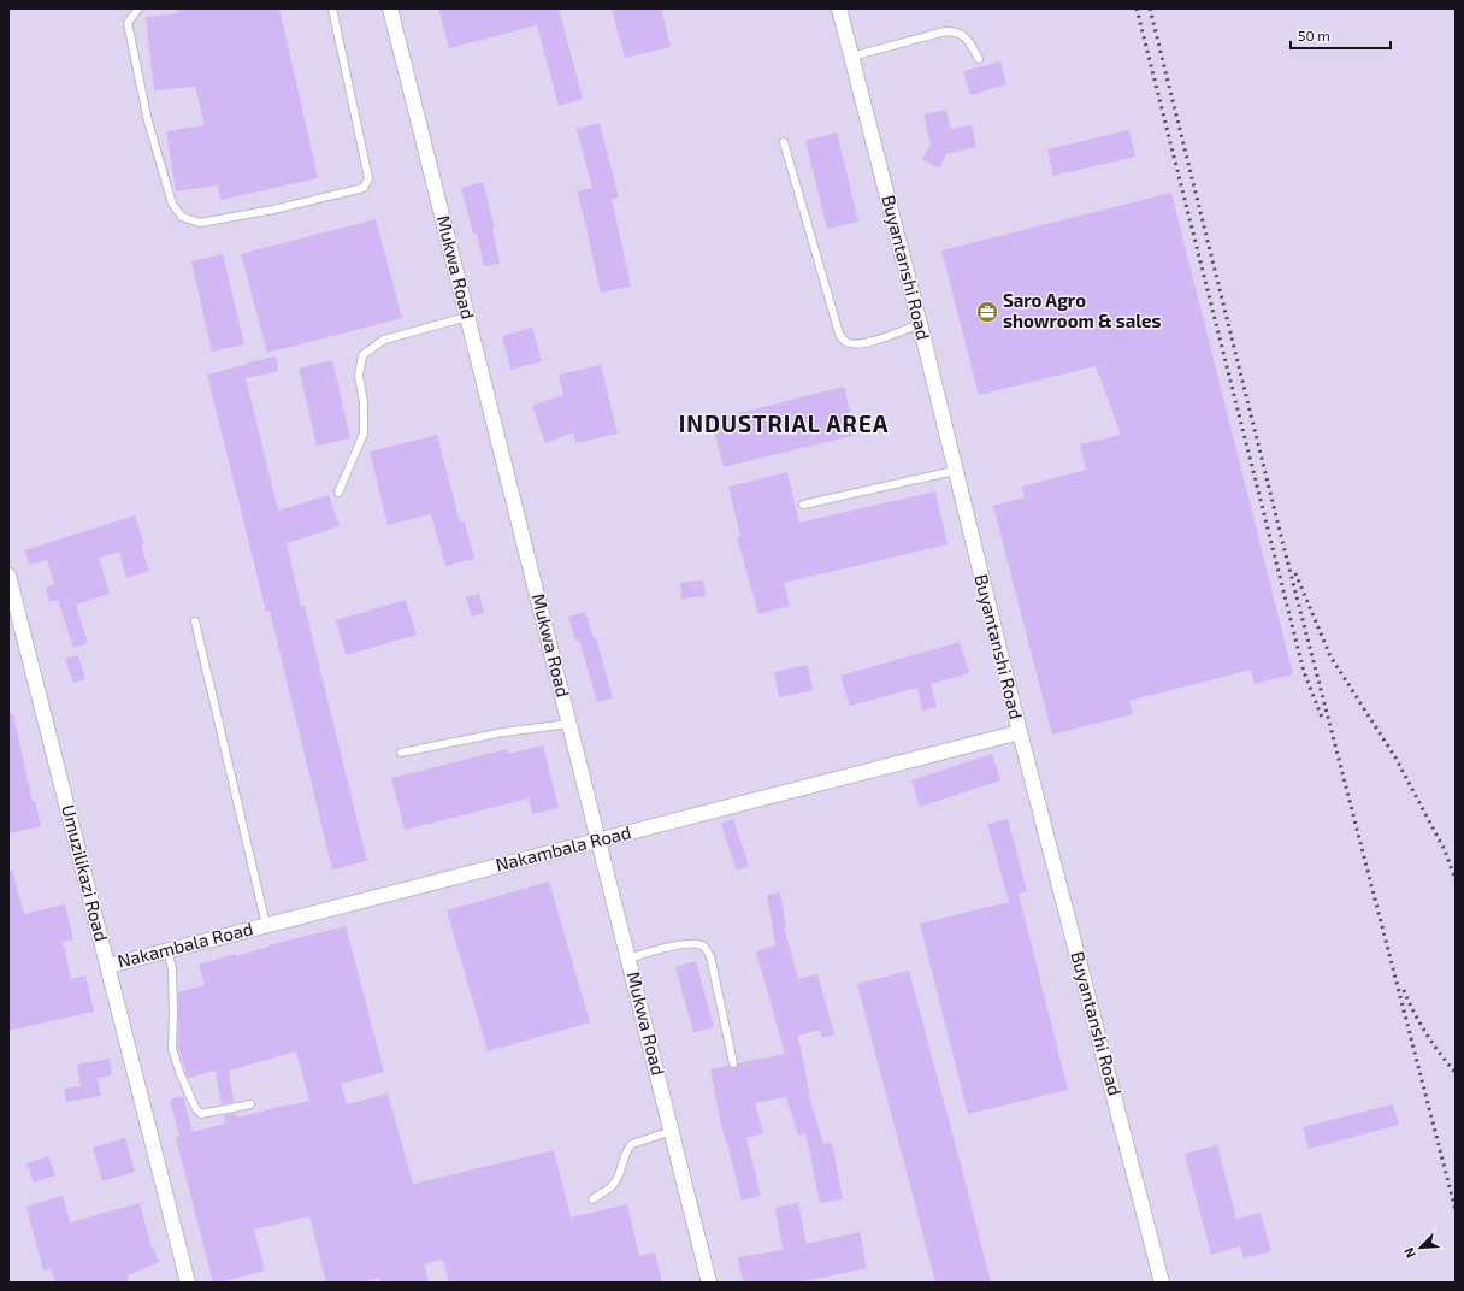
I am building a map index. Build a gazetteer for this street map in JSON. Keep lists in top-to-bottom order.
{
  "streets": {
    "street": [
      "Mukwa Road",
      "Buyantanshi Road",
      "Nakambala Road",
      "Umuzilikazi Road"
    ]
  },
  "crossings": [
    ["Mukwa Road", "Nakambala Road"],
    ["Buyantanshi Road", "Nakambala Road"],
    ["Nakambala Road", "Umuzilikazi Road"]
  ],
  "districts": ["INDUSTRIAL AREA"],
  "places": {
    "office": ["Saro Agro showroom & sales"]
  },
  "scale_bar": "50 m",
  "north": "bottom left"
}
